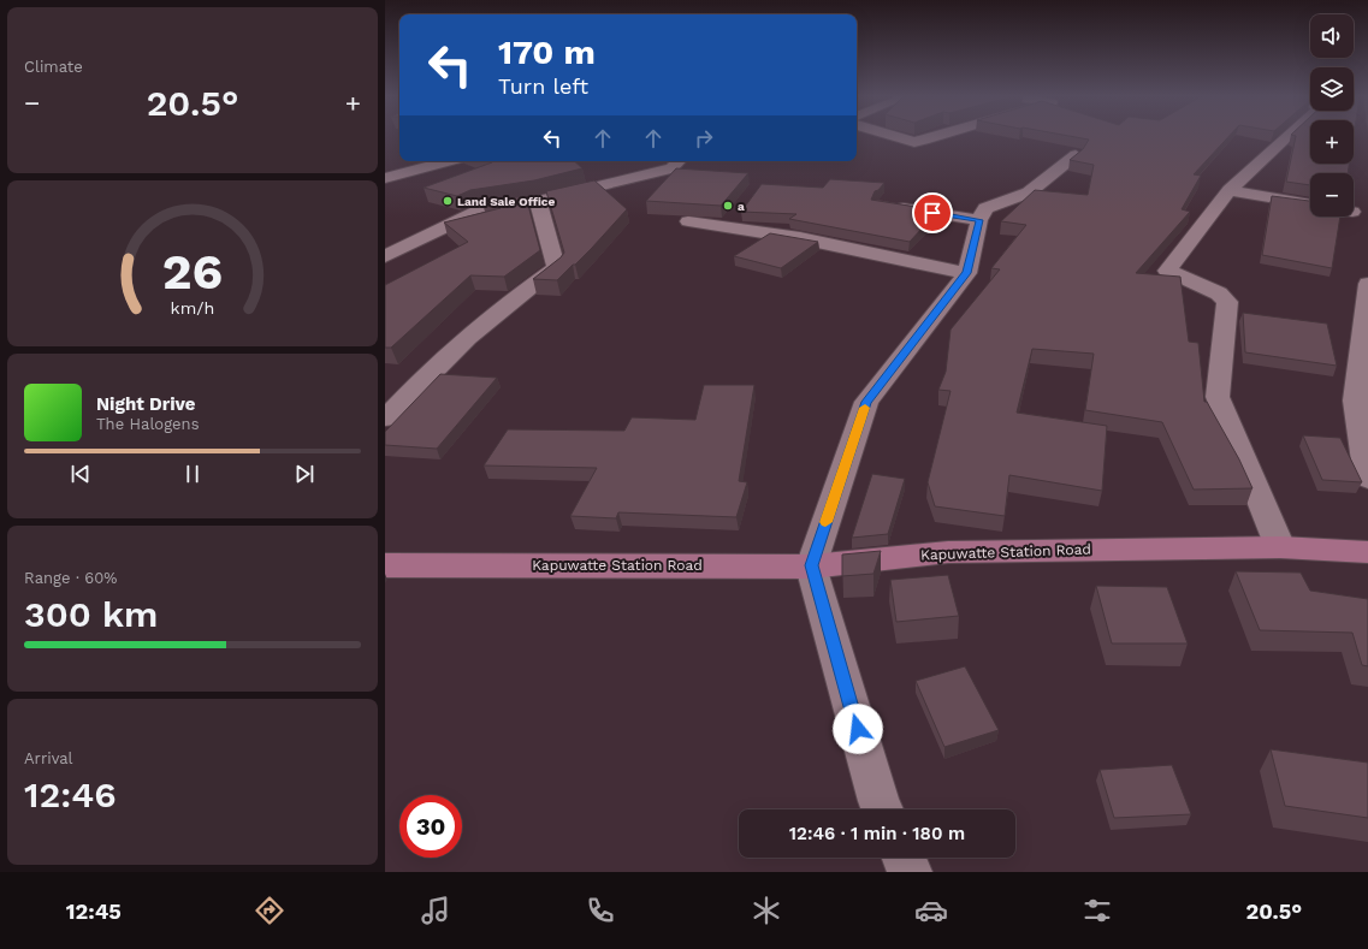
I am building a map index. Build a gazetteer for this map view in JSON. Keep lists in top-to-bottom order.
{
  "streets": {
    "street": ["Kapuwatte Station Road"]
  },
  "places": ["Land Sale Office", "a"],
  "page": {
    "tile": [
      "Climate",
      ["Range · 60%", "300 km"],
      ["Arrival", "12:46"]
    ],
    "map_buttons": ["+", "−"],
    "turn": ["170 m", "Turn left"],
    "heat": ["−", "20.5°", "+"],
    "song": ["Night Drive", "The Halogens"],
    "limit": "30",
    "trip": "12:46 · 1 min · 180 m",
    "tabs": ["12:45", "20.5°"],
    "gauge": ["26", "km/h"]
  }
}
